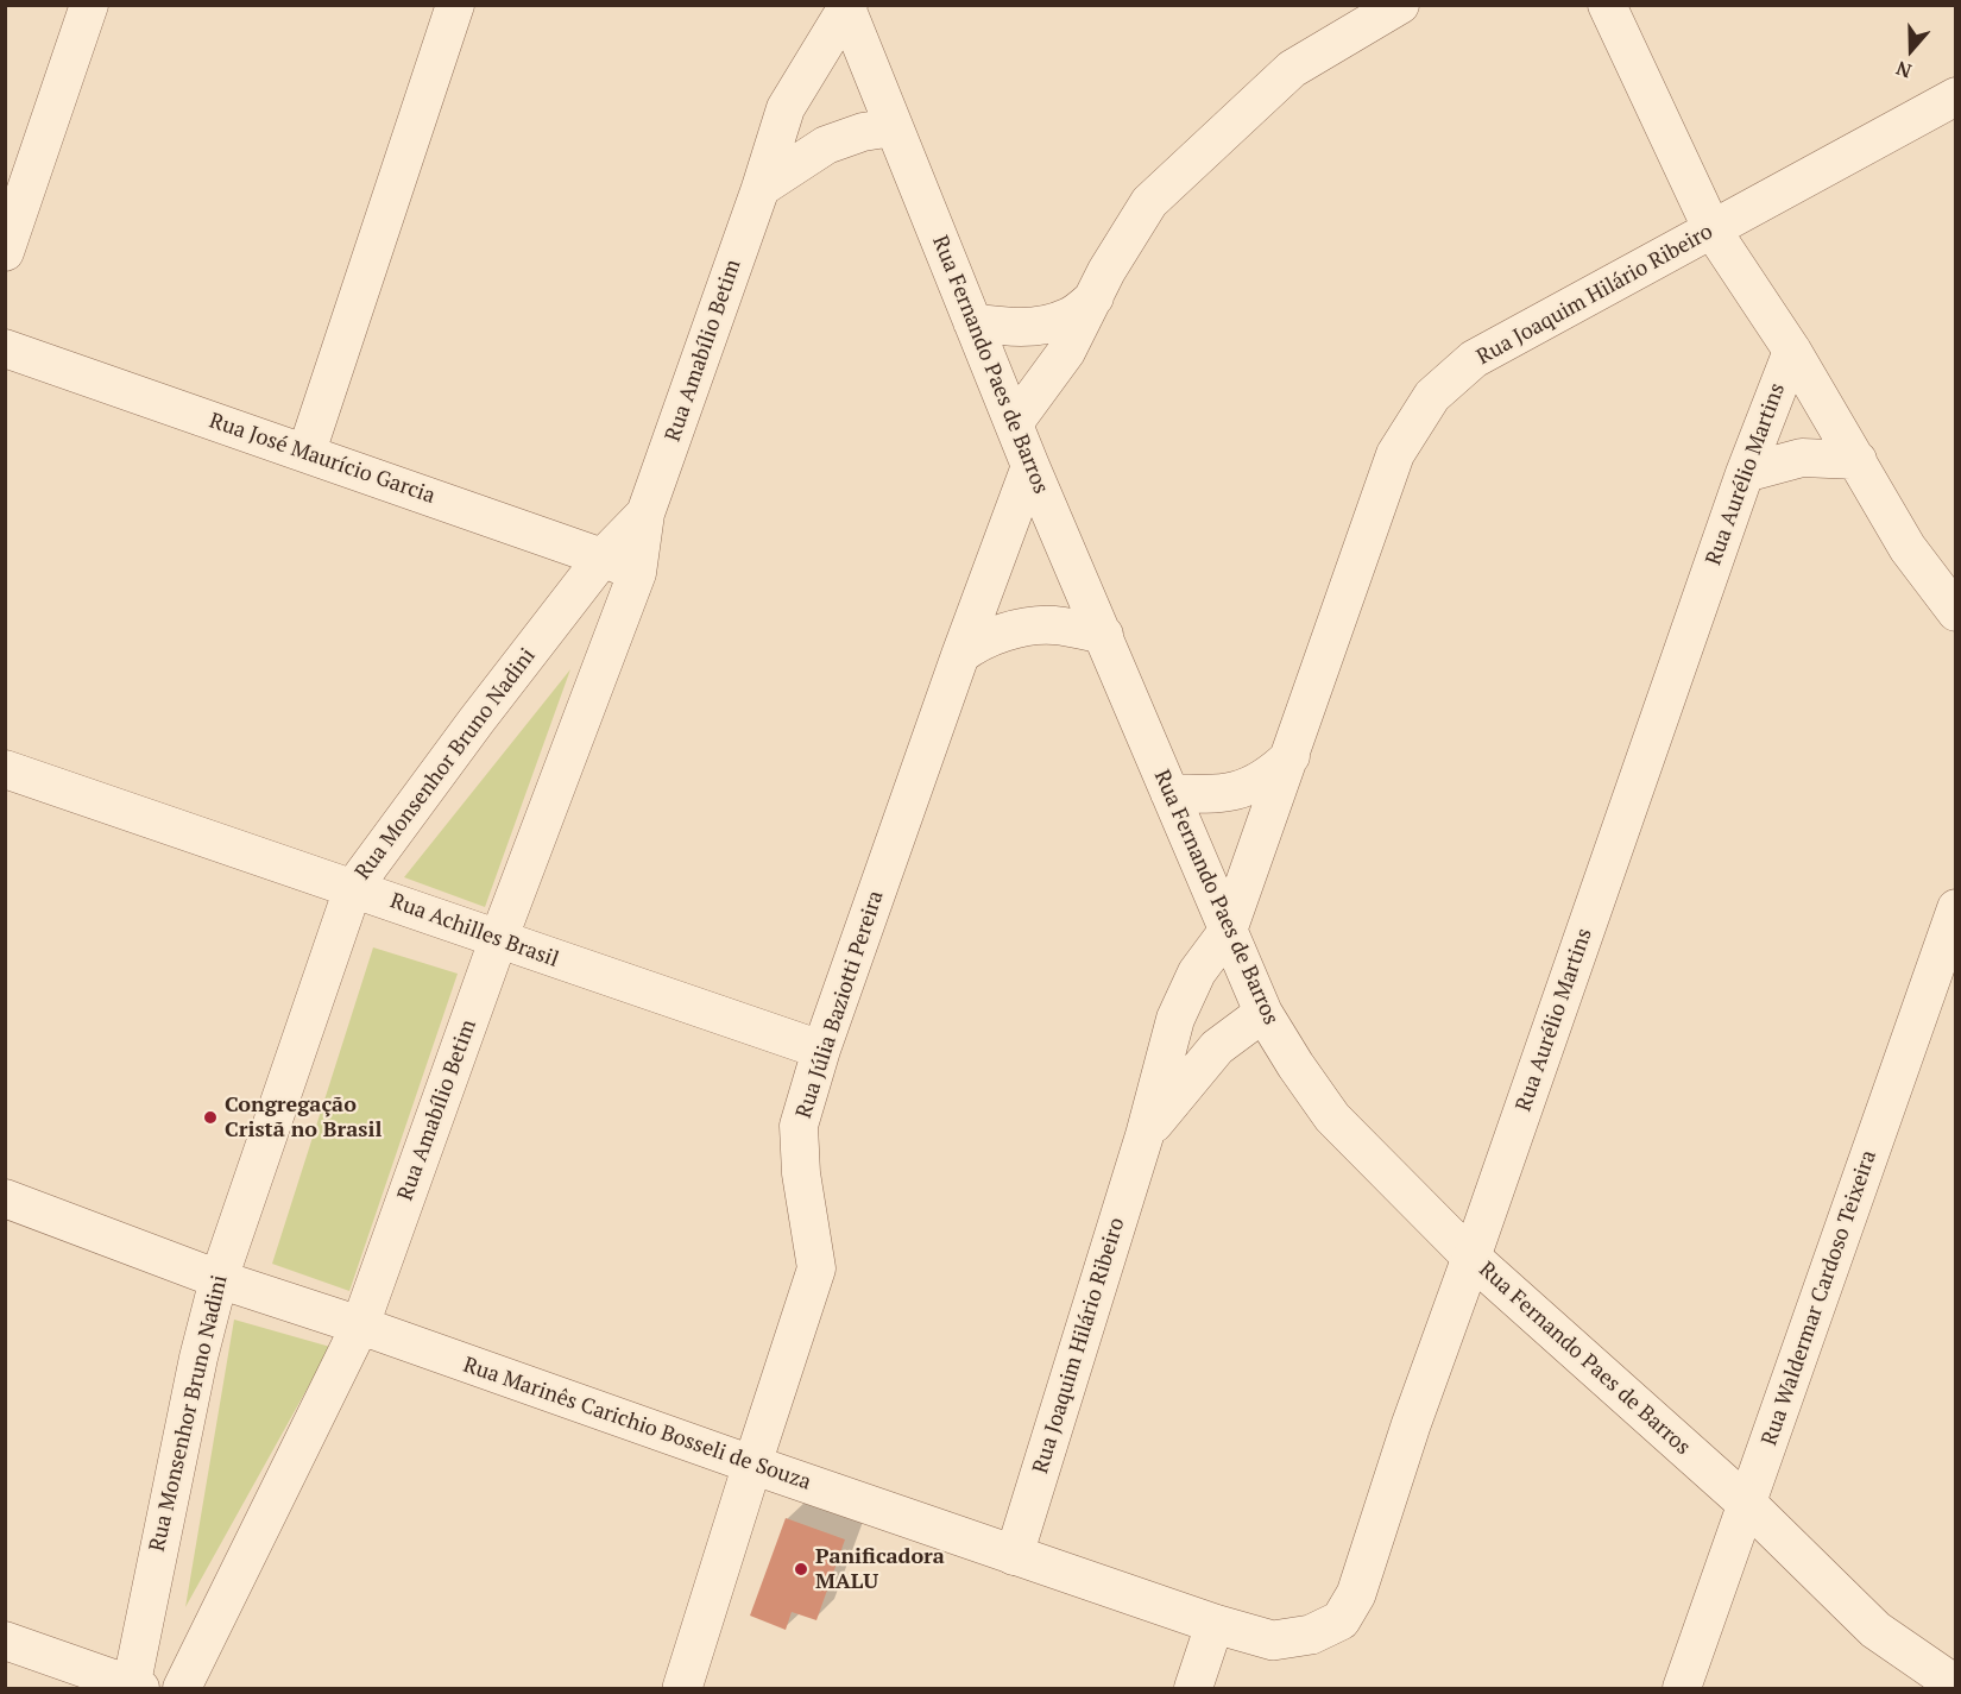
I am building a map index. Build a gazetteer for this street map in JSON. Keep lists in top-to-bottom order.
{
  "streets": {
    "street": [
      "Rua Joaquim Hilário Ribeiro",
      "Rua Amabílio Betim",
      "Rua Fernando Paes de Barros",
      "Rua José Maurício Garcia",
      "Rua Aurélio Martins",
      "Rua Monsenhor Bruno Nadini",
      "Rua Achilles Brasil",
      "Rua Júlia Baziotti Pereira",
      "Rua Waldermar Cardoso Teixeira",
      "Rua Marinês Carichio Bosseli de Souza"
    ]
  },
  "crossings": [
    ["Rua Joaquim Hilário Ribeiro", "Rua Fernando Paes de Barros"],
    ["Rua Joaquim Hilário Ribeiro", "Rua Marinês Carichio Bosseli de Souza"],
    ["Rua Amabílio Betim", "Rua Fernando Paes de Barros"],
    ["Rua Amabílio Betim", "Rua José Maurício Garcia"],
    ["Rua Amabílio Betim", "Rua Monsenhor Bruno Nadini"],
    ["Rua Amabílio Betim", "Rua Achilles Brasil"],
    ["Rua Amabílio Betim", "Rua Marinês Carichio Bosseli de Souza"],
    ["Rua Fernando Paes de Barros", "Rua Aurélio Martins"],
    ["Rua Fernando Paes de Barros", "Rua Júlia Baziotti Pereira"],
    ["Rua Fernando Paes de Barros", "Rua Waldermar Cardoso Teixeira"],
    ["Rua José Maurício Garcia", "Rua Monsenhor Bruno Nadini"],
    ["Rua Aurélio Martins", "Rua Marinês Carichio Bosseli de Souza"],
    ["Rua Monsenhor Bruno Nadini", "Rua Achilles Brasil"],
    ["Rua Monsenhor Bruno Nadini", "Rua Marinês Carichio Bosseli de Souza"],
    ["Rua Achilles Brasil", "Rua Júlia Baziotti Pereira"],
    ["Rua Júlia Baziotti Pereira", "Rua Marinês Carichio Bosseli de Souza"]
  ],
  "places": ["Congregação Cristã no Brasil", "Panificadora MALU"],
  "north": "bottom"
}
